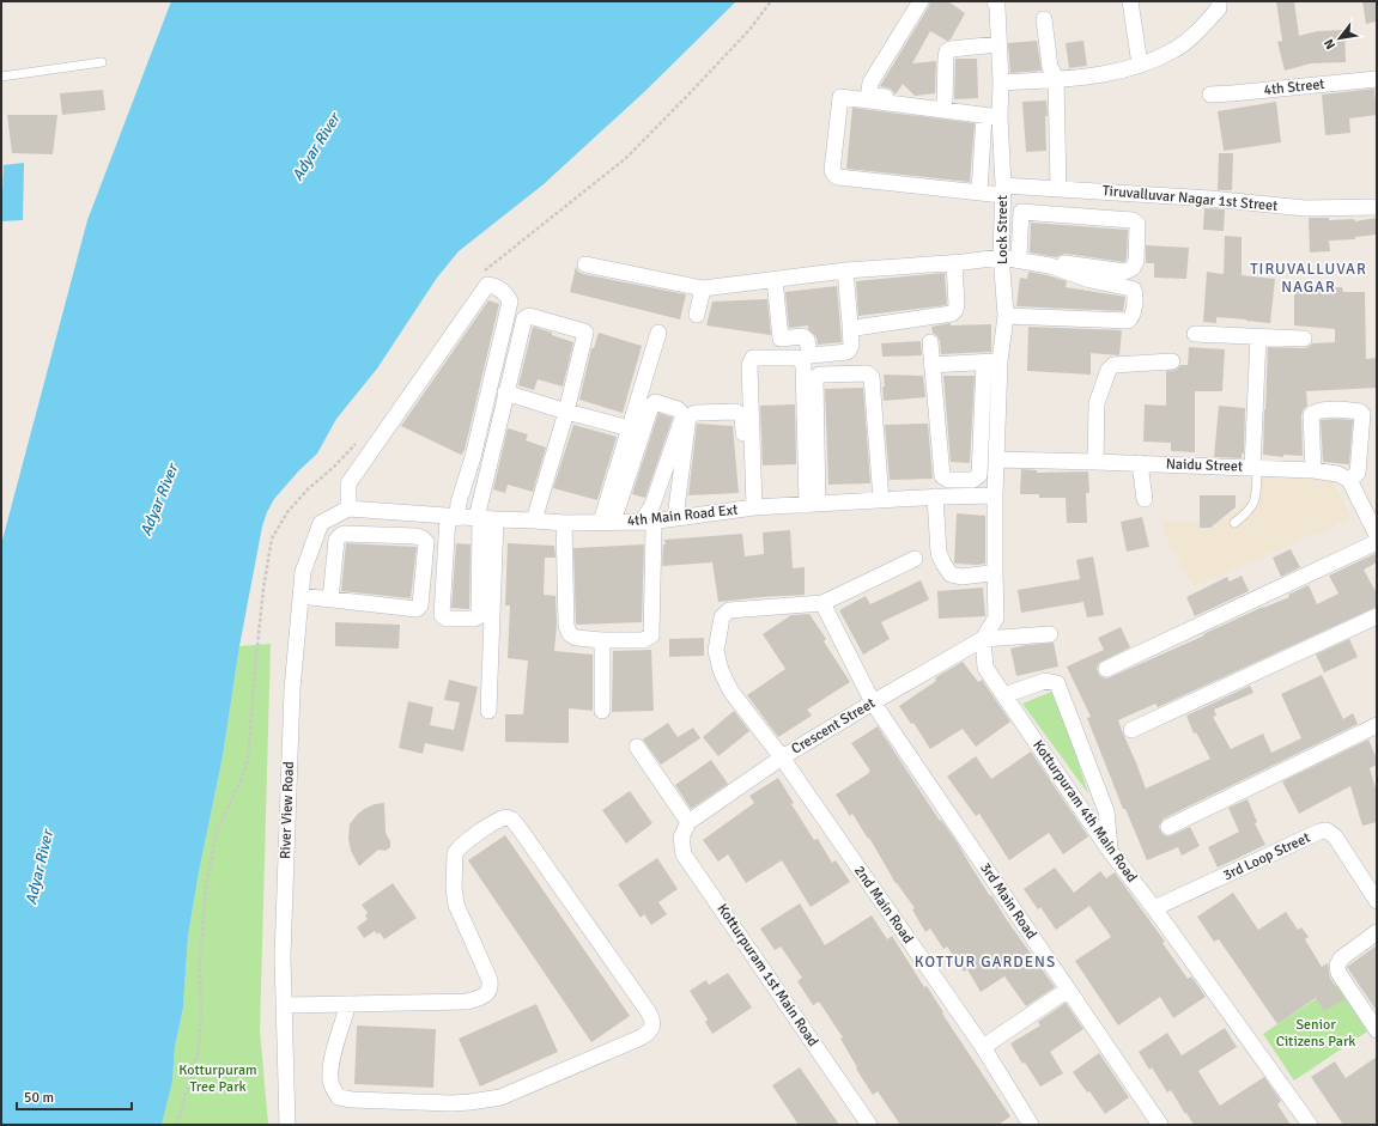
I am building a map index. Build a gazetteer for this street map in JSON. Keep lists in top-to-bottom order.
{
  "streets": {
    "street": [
      "4th Street",
      "Tiruvalluvar Nagar 1st Street",
      "Lock Street",
      "Naidu Street",
      "4th Main Road Ext",
      "Crescent Street",
      "River View Road",
      "Kotturpuram 4th Main Road",
      "3rd Loop Street",
      "3rd Main Road",
      "2nd Main Road",
      "Kotturpuram 1st Main Road"
    ]
  },
  "crossings": [
    ["Tiruvalluvar Nagar 1st Street", "Lock Street"],
    ["Lock Street", "Naidu Street"],
    ["4th Main Road Ext", "River View Road"],
    ["Crescent Street", "Kotturpuram 4th Main Road"],
    ["Crescent Street", "3rd Main Road"],
    ["Crescent Street", "2nd Main Road"],
    ["Crescent Street", "Kotturpuram 1st Main Road"],
    ["Kotturpuram 4th Main Road", "3rd Loop Street"],
    ["3rd Main Road", "2nd Main Road"]
  ],
  "districts": ["TIRUVALLUVAR NAGAR", "KOTTUR GARDENS"],
  "water": ["Adyar River"],
  "parks": ["Senior Citizens Park", "Kotturpuram Tree Park"],
  "scale_bar": "50 m",
  "north": "bottom left"
}
